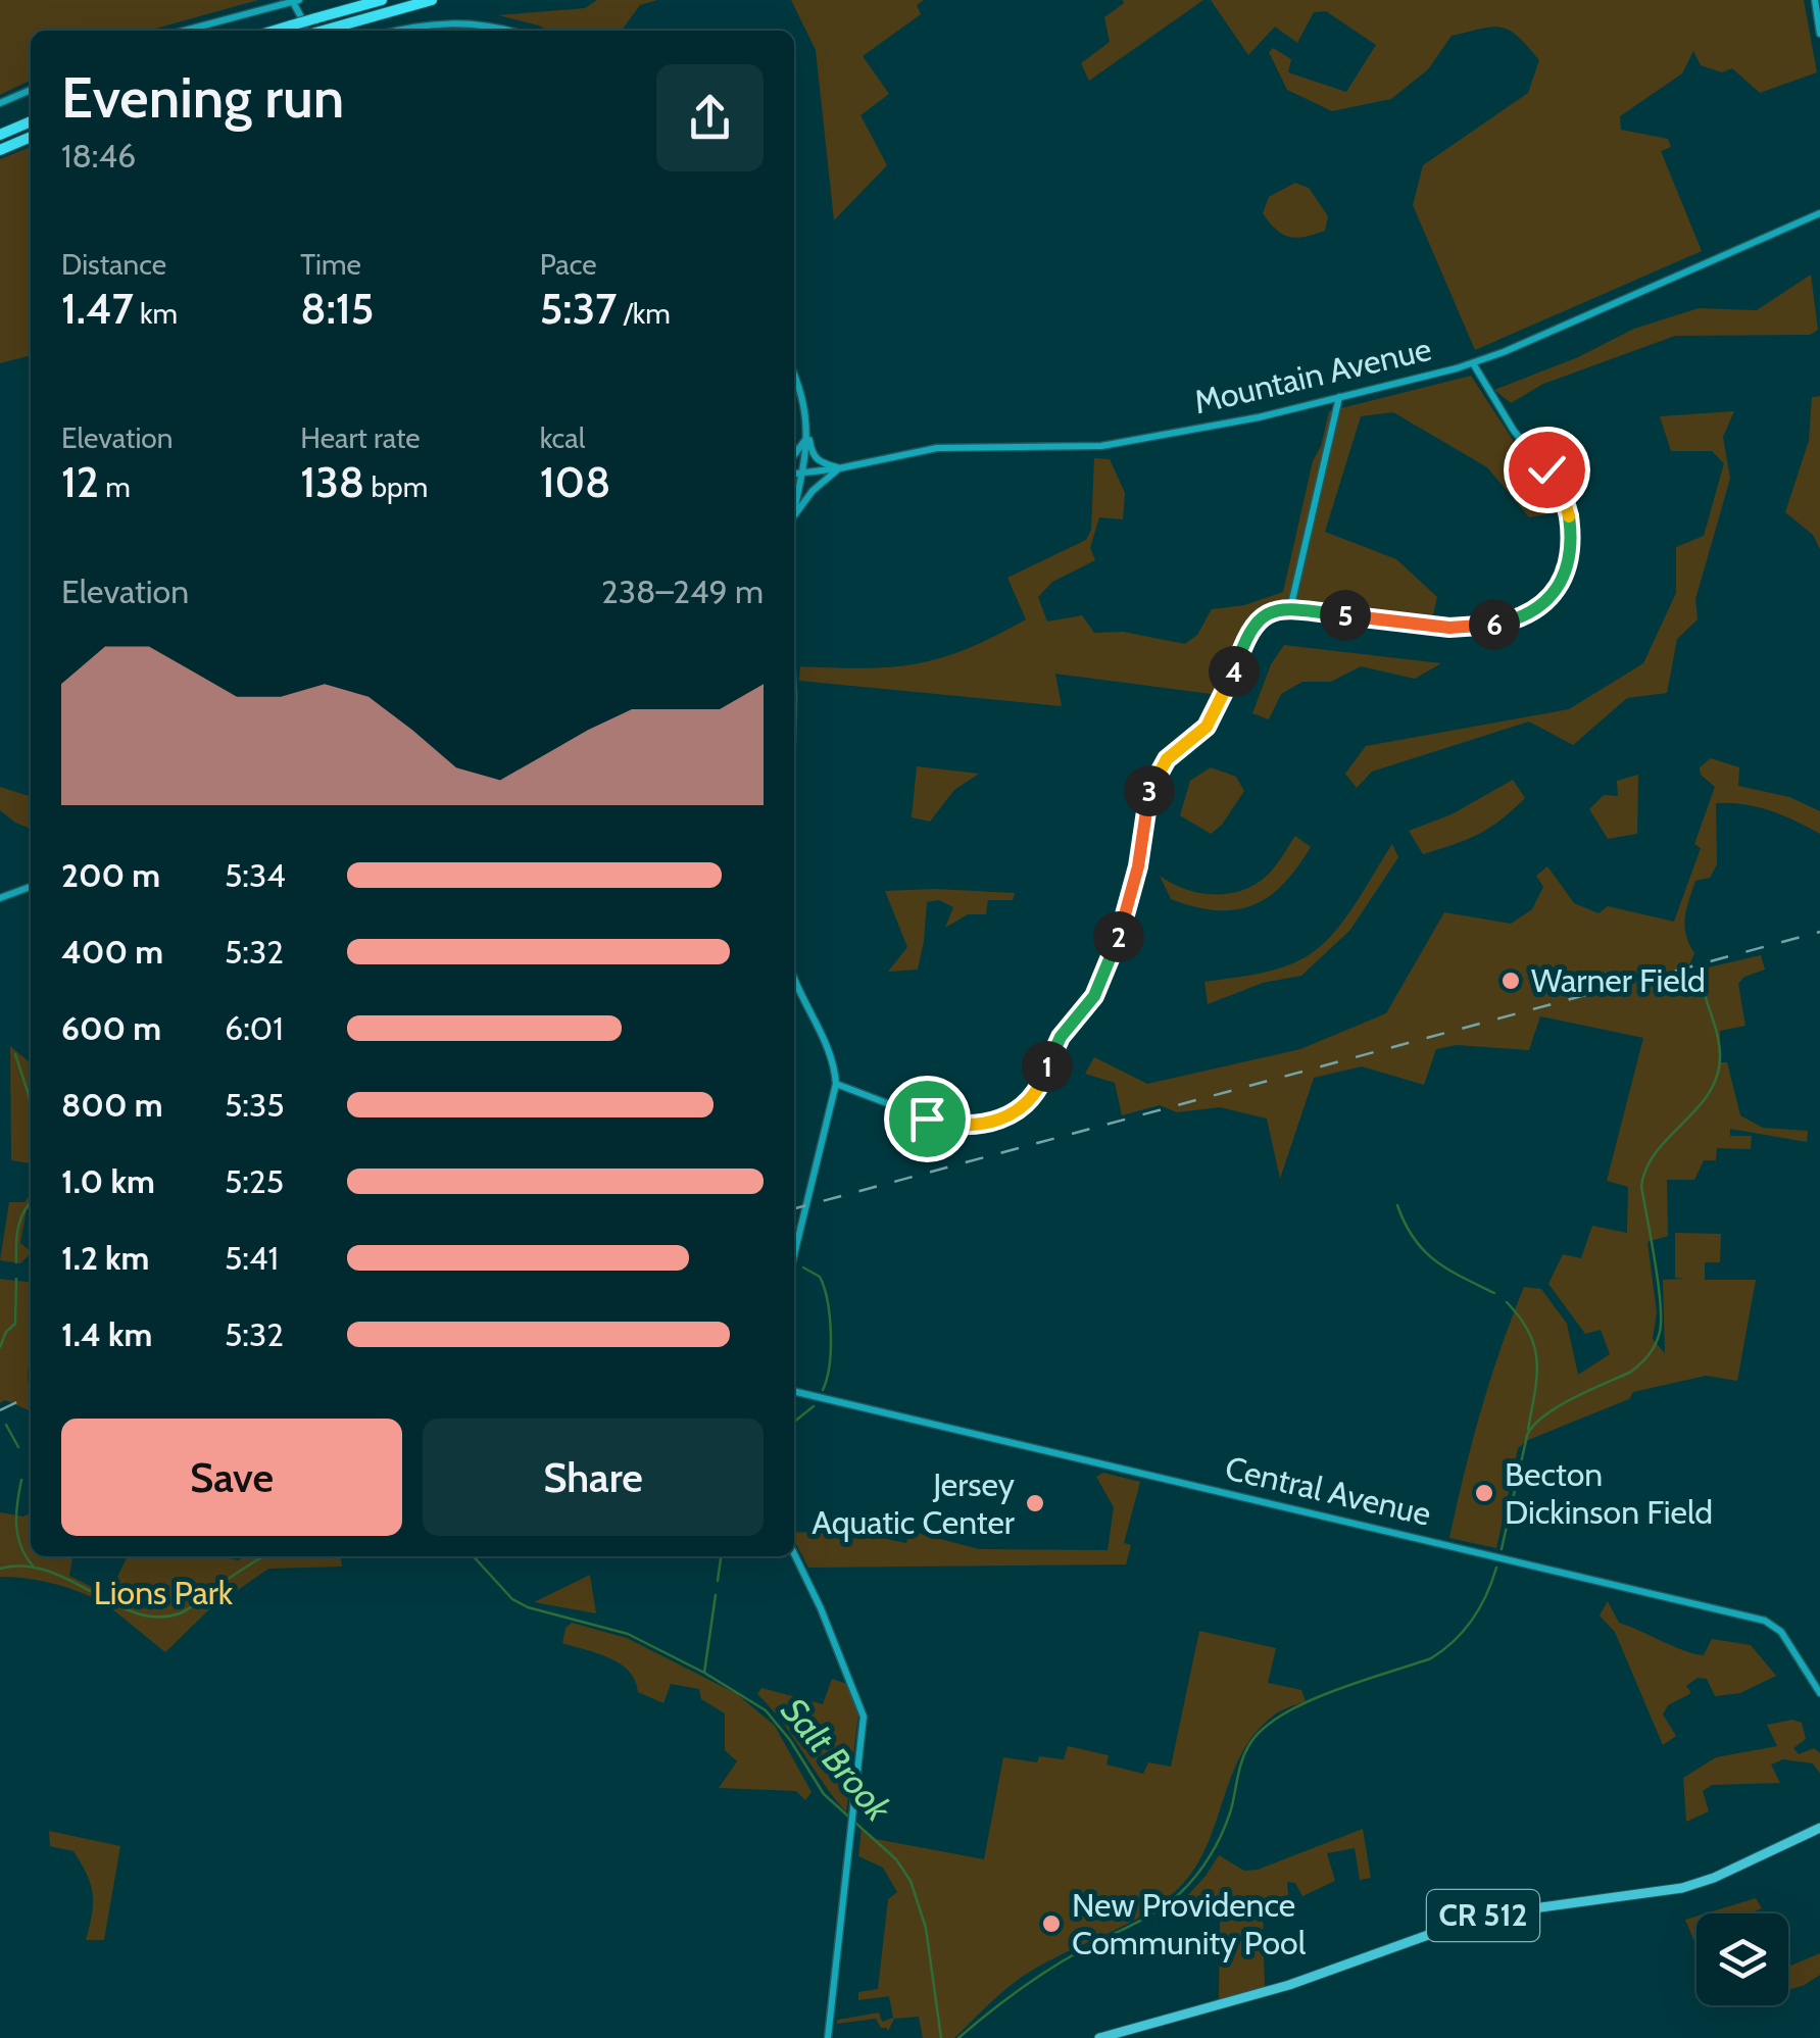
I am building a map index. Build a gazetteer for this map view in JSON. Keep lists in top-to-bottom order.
{
  "streets": {
    "main road": ["CR 512"],
    "street": ["Mountain Avenue", "Central Avenue"]
  },
  "water": ["Salt Brook"],
  "parks": ["Lions Park"],
  "places": [
    "Warner Field",
    "Becton Dickinson Field",
    "Jersey Aquatic Center",
    "New Providence Community Pool"
  ],
  "page": {
    "heading": ["Evening run", "18:46"],
    "stats": [
      ["Distance", "1.47 km"],
      ["Time", "8:15"],
      ["Pace", "5:37 /km"],
      ["Elevation", "12 m"],
      ["Heart rate", "138 bpm"],
      ["kcal", "108"]
    ],
    "chart": ["Elevation", "238–249 m"],
    "pins": [
      "5",
      "6",
      "4",
      "3",
      "2",
      "1"
    ],
    "list": [
      {
        "name": "200 m",
        "note": "5:34"
      },
      {
        "name": "400 m",
        "note": "5:32"
      },
      {
        "name": "600 m",
        "note": "6:01"
      },
      {
        "name": "800 m",
        "note": "5:35"
      },
      {
        "name": "1.0 km",
        "note": "5:25"
      },
      {
        "name": "1.2 km",
        "note": "5:41"
      },
      {
        "name": "1.4 km",
        "note": "5:32"
      }
    ],
    "buttons": ["Save", "Share"]
  }
}
